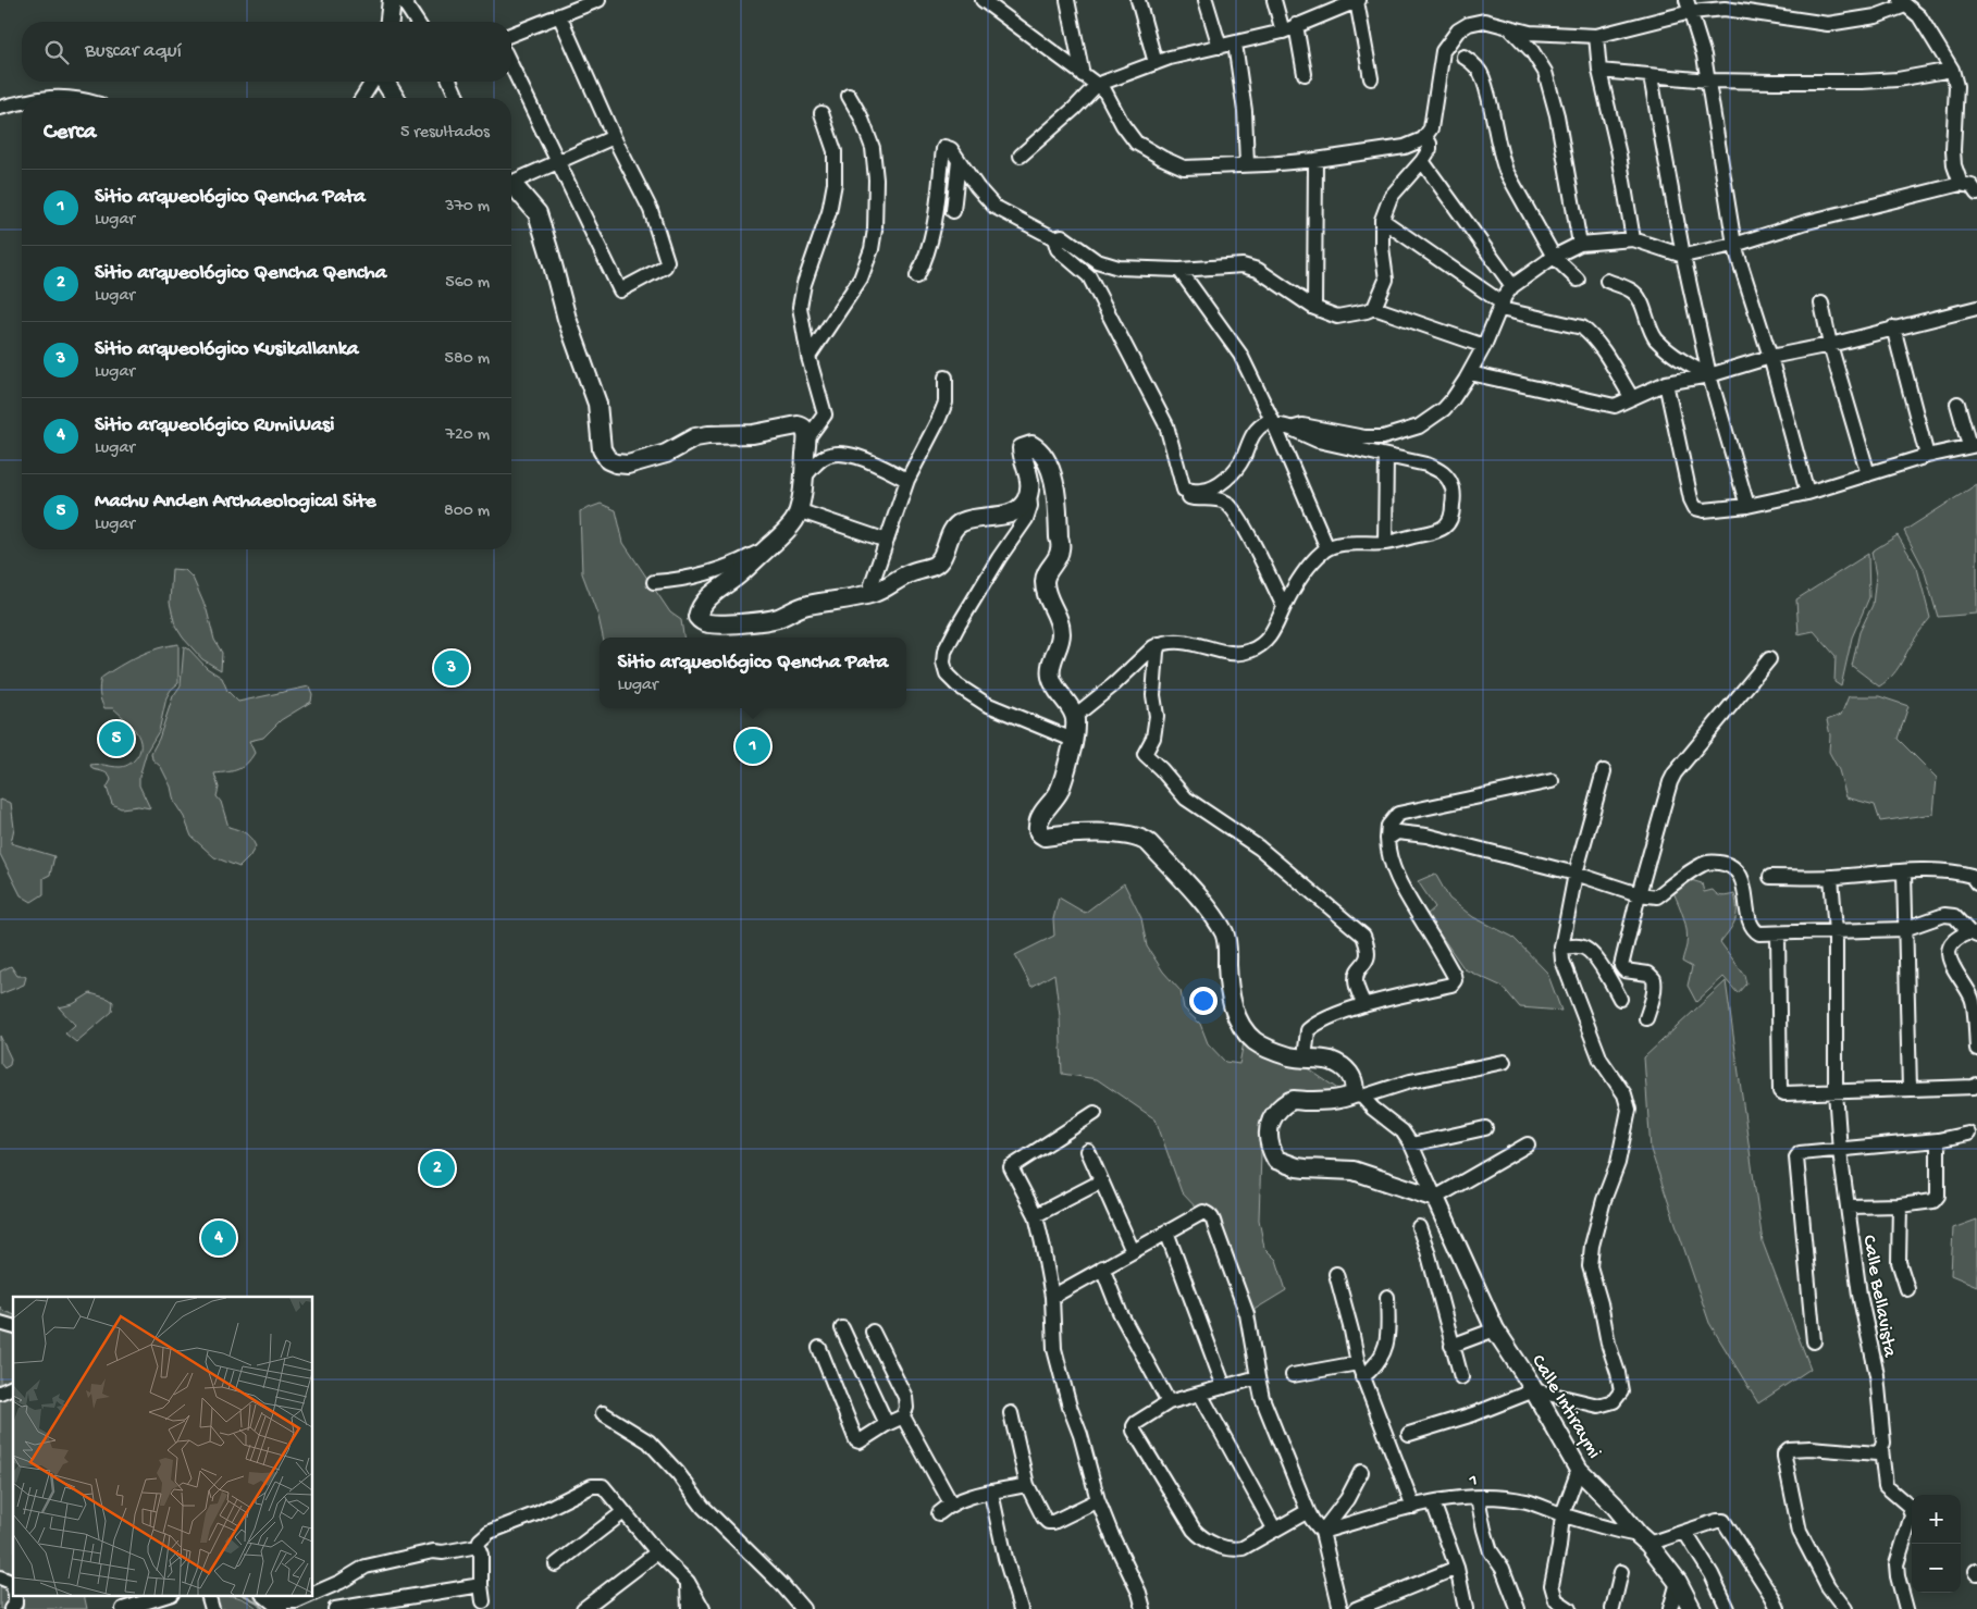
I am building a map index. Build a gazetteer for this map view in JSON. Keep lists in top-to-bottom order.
{
  "streets": {
    "main road": ["Calle Intiraymi"],
    "street": ["Calle Bellavista", "1"]
  },
  "crossings": [
    ["Calle Intiraymi", "1"]
  ],
  "page": {
    "search": "Buscar aquí",
    "heading": ["Cerca", "5 resultados"],
    "list": [
      {
        "mark": "1",
        "name": "Sitio arqueológico Qencha Pata",
        "note": "Lugar",
        "value": "370 m"
      },
      {
        "mark": "2",
        "name": "Sitio arqueológico Qencha Qencha",
        "note": "Lugar",
        "value": "560 m"
      },
      {
        "mark": "3",
        "name": "Sitio arqueológico Kusikallanka",
        "note": "Lugar",
        "value": "580 m"
      },
      {
        "mark": "4",
        "name": "Sitio arqueológico RumiWasi",
        "note": "Lugar",
        "value": "720 m"
      },
      {
        "mark": "5",
        "name": "Machu Anden Archaeological Site",
        "note": "Lugar",
        "value": "800 m"
      }
    ],
    "popup": ["Sitio arqueológico Qencha Pata", "Lugar"],
    "pins": [
      "3",
      "5",
      "1",
      "2",
      "4"
    ],
    "map_buttons": ["+", "−"]
  }
}
